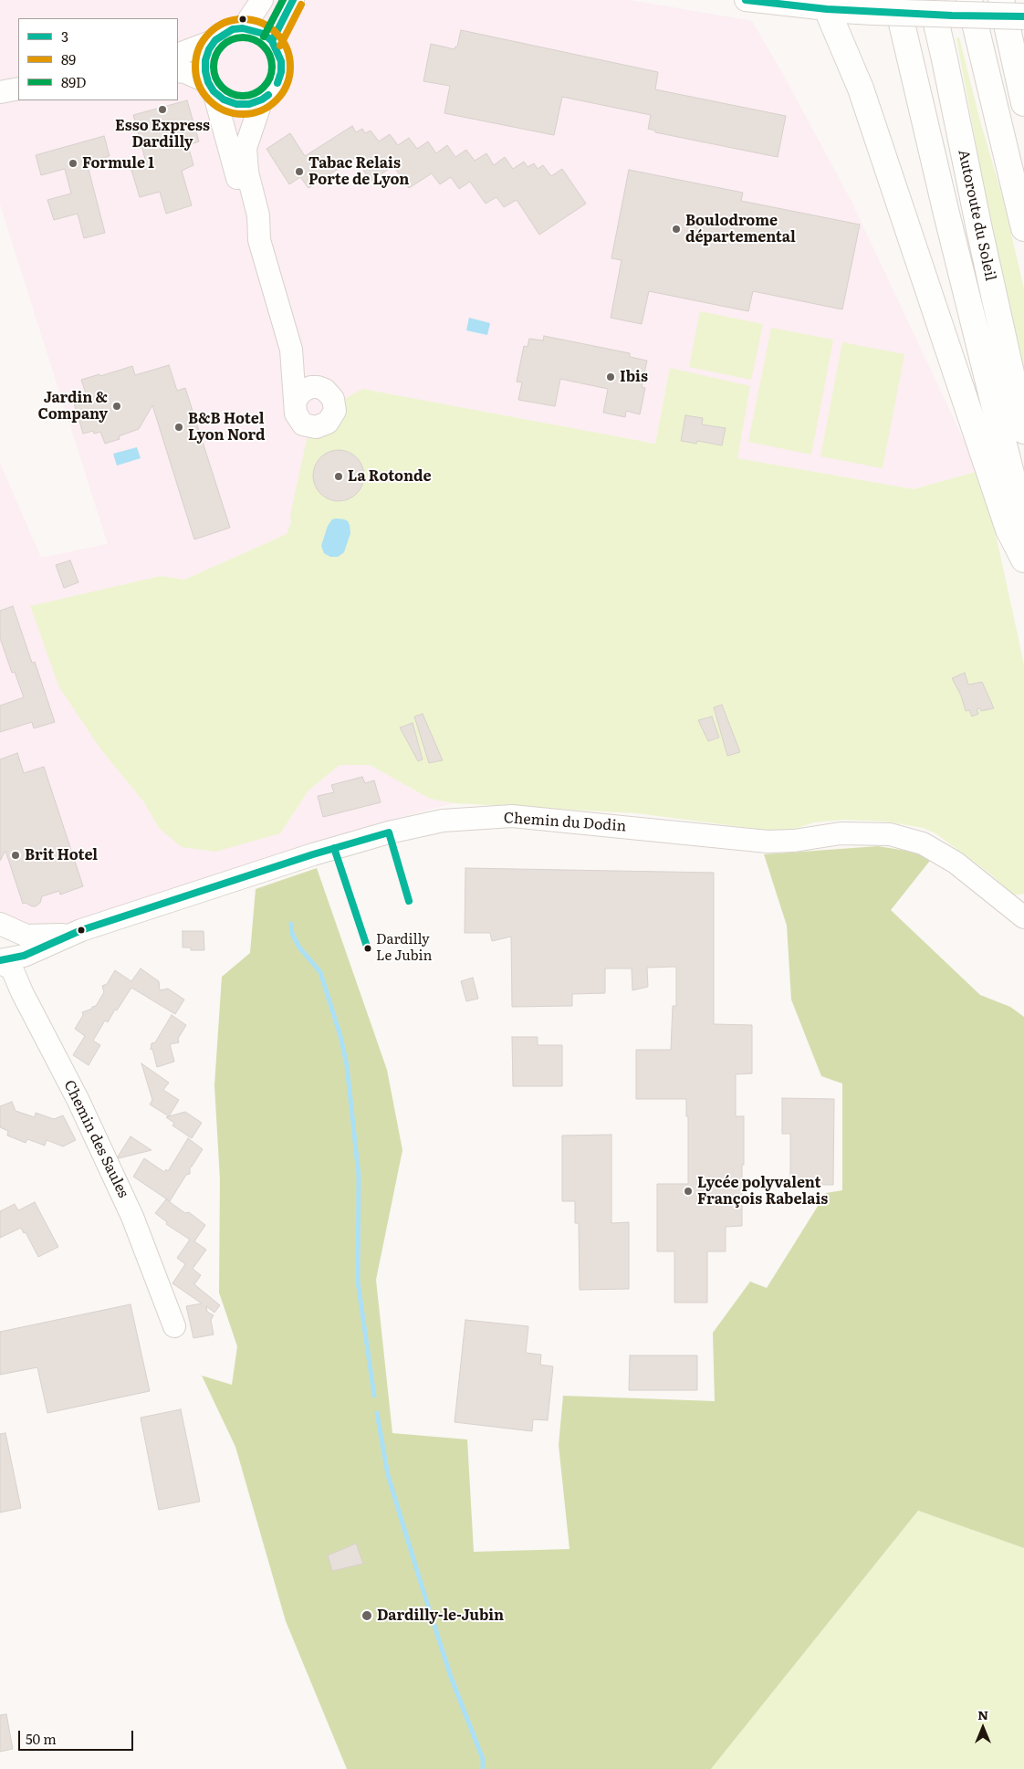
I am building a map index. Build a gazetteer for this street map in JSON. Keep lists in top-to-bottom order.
{
  "streets": {
    "main road": ["Autoroute du Soleil"],
    "street": ["Chemin du Dodin", "Chemin des Saules"]
  },
  "crossings": [
    ["Chemin du Dodin", "Chemin des Saules"]
  ],
  "places": [
    "Esso Express Dardilly",
    "Formule 1",
    "Tabac Relais Porte de Lyon",
    "Boulodrome départemental",
    "Ibis",
    "Jardin & Company",
    "B&B Hotel Lyon Nord",
    "La Rotonde",
    "Brit Hotel",
    "Dardilly Le Jubin",
    "Lycée polyvalent François Rabelais",
    "Dardilly-le-Jubin"
  ],
  "lines": ["transit line 3", "transit line 89D", "transit line 89"],
  "legend": ["3", "89", "89D"],
  "scale_bar": "50 m",
  "north": "top"
}
